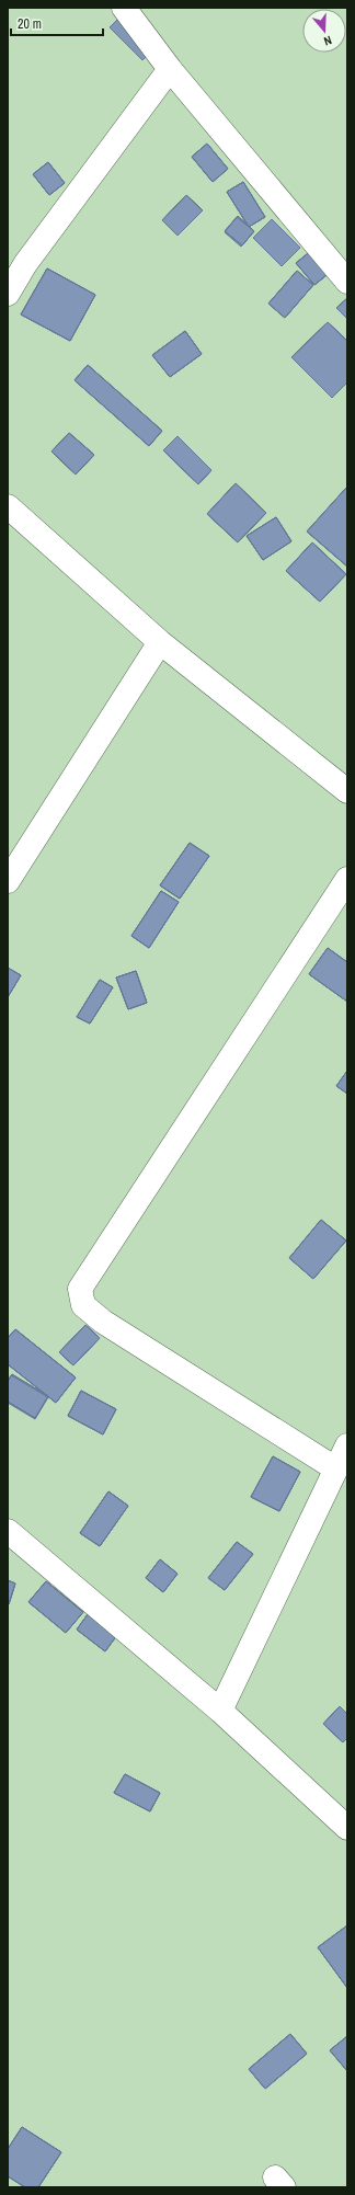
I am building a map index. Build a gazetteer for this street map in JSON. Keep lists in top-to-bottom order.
{
  "scale_bar": "20 m",
  "north": "bottom"
}
